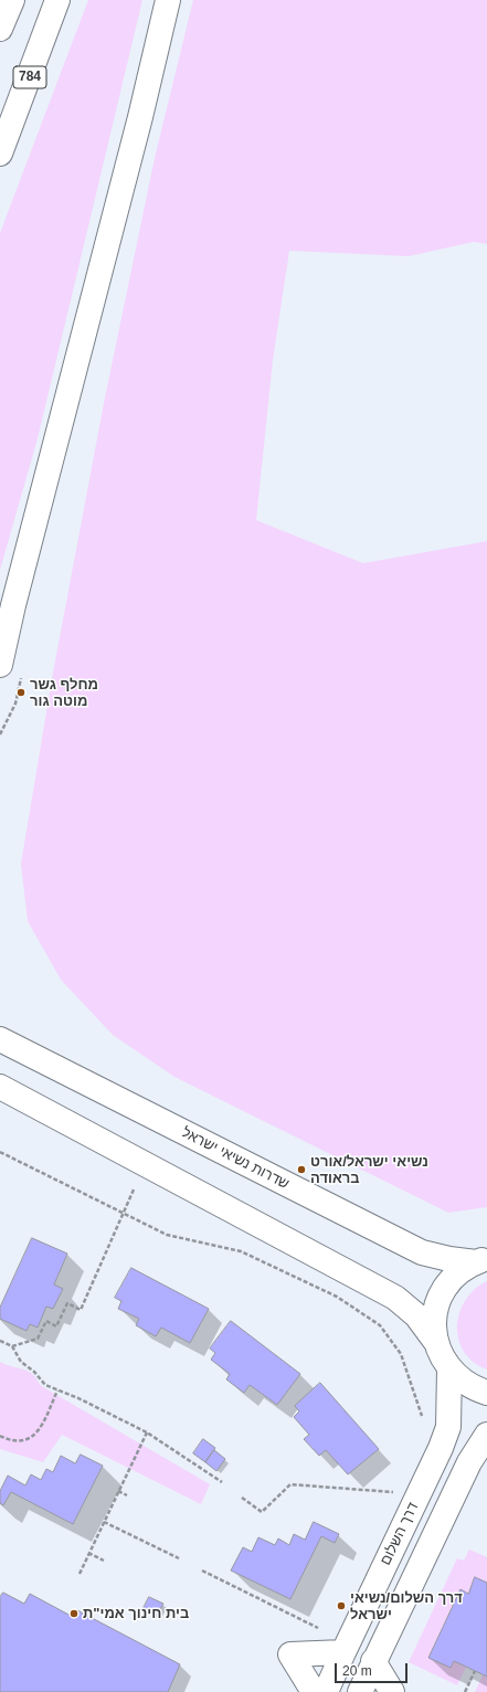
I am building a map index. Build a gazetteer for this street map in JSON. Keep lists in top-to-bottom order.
{
  "streets": {
    "main road": ["784", "שדרות נשיאי ישראל", "דרך השלום"]
  },
  "places": [
    "מחלף גשר מוטה גור",
    "נשיאי ישראל/אורט בראודה",
    "דרך השלום/נשיאי ישראל",
    "בית חינוך אמי\"ת"
  ],
  "scale_bar": "20 m"
}
